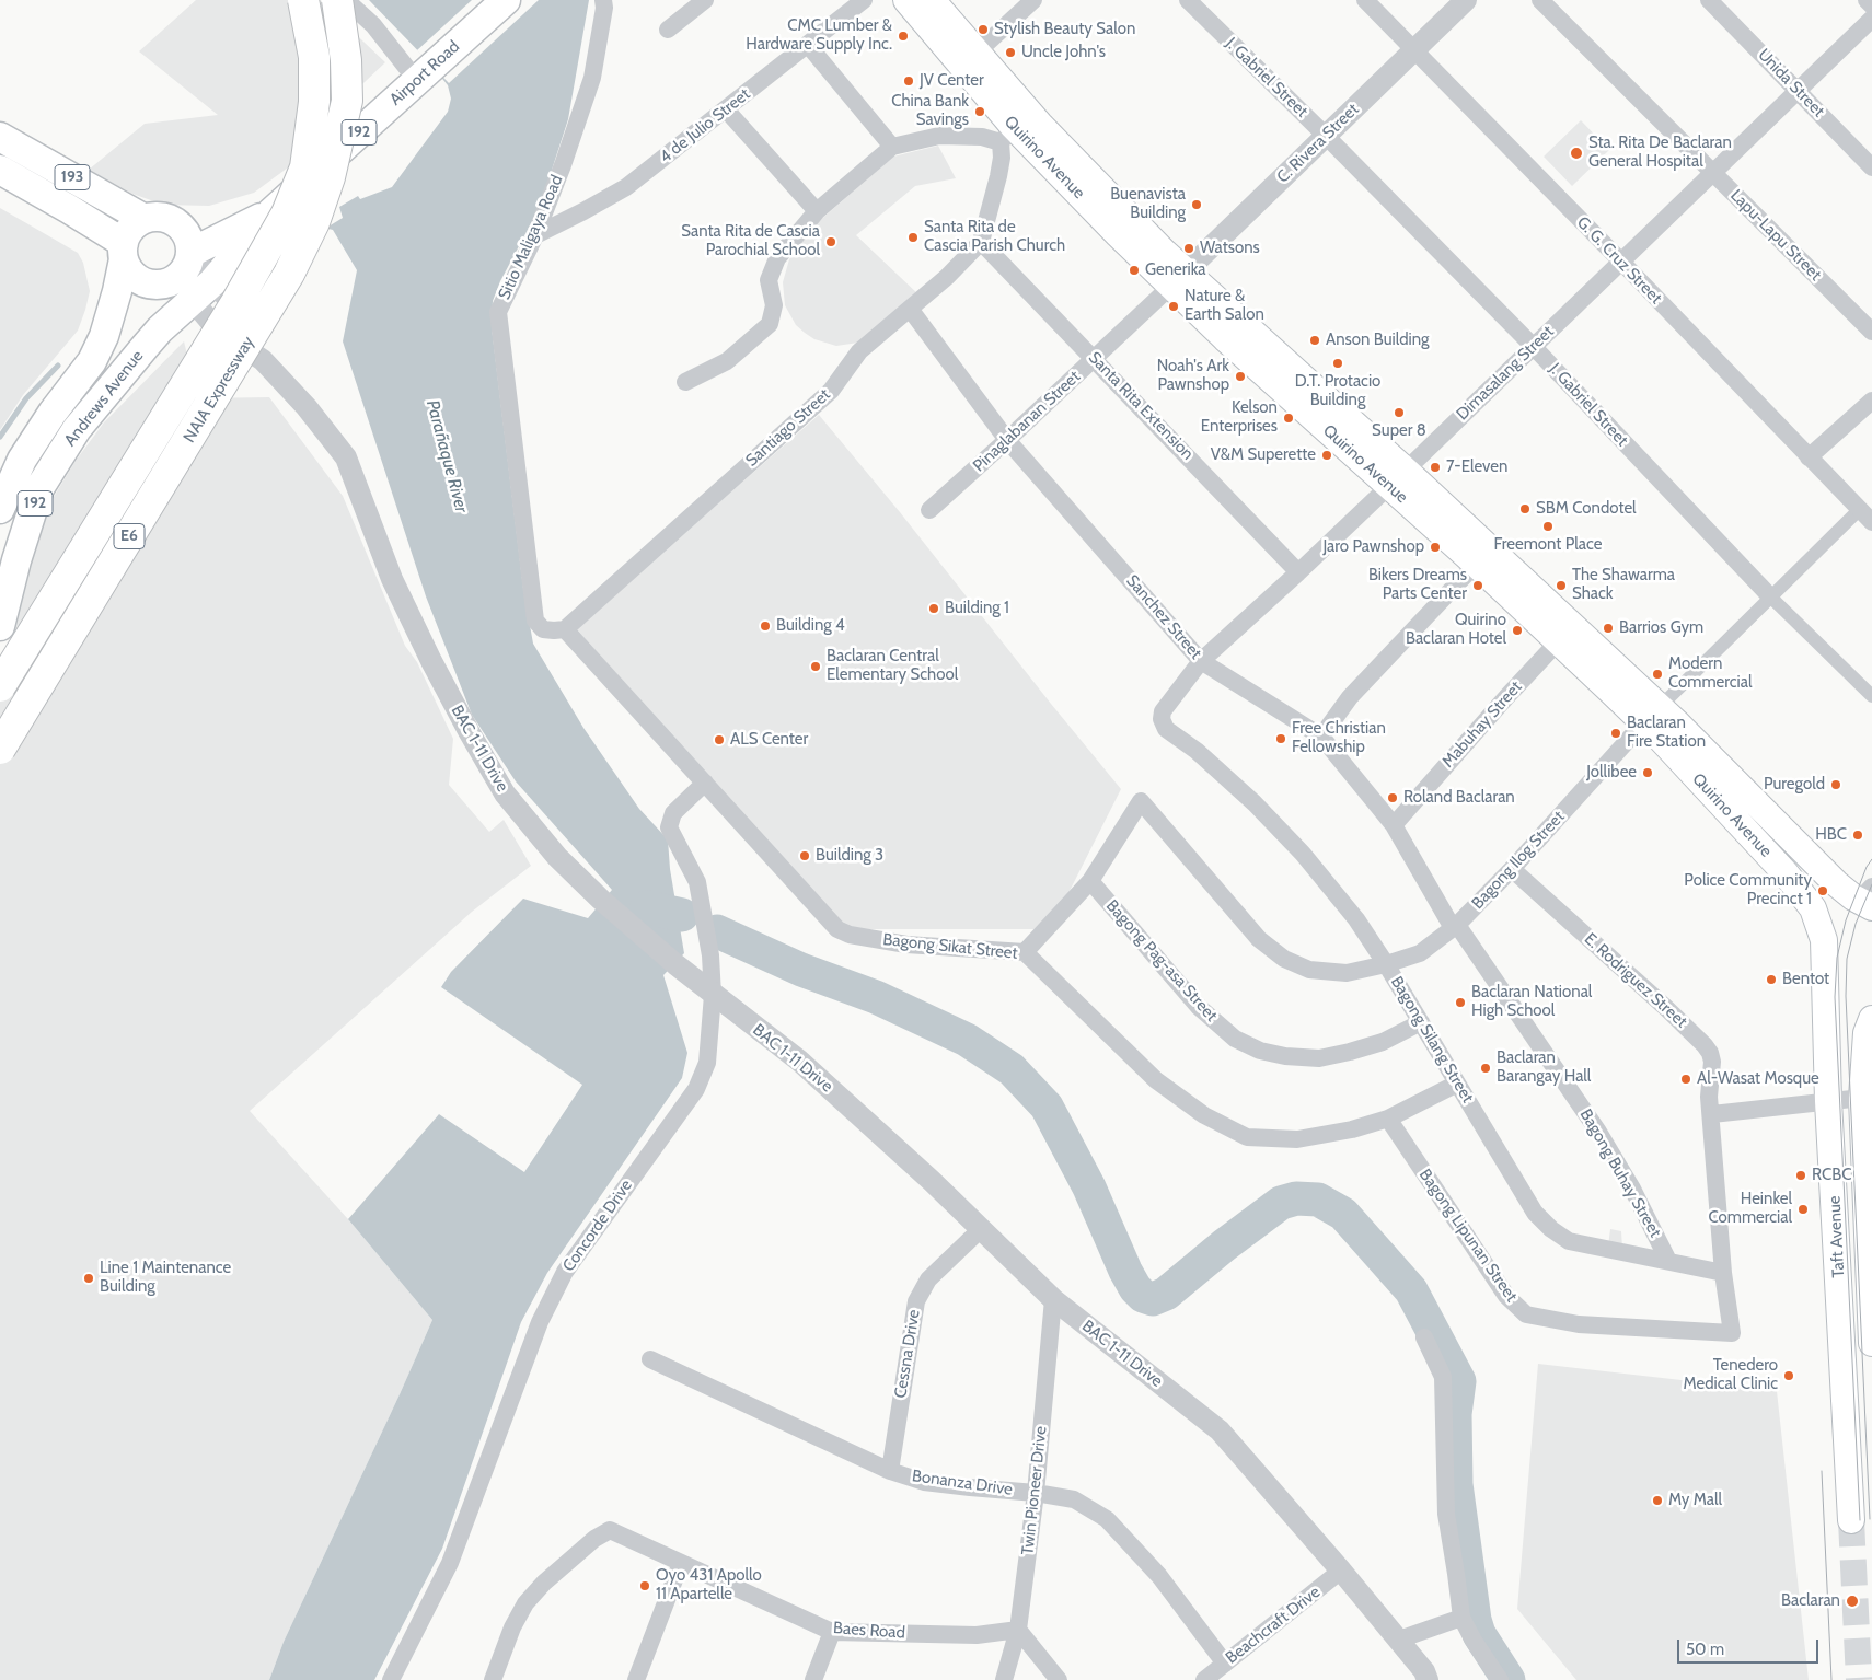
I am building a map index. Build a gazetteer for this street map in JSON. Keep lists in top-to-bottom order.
{
  "streets": {
    "highway": ["NAIA Expressway", "E6"],
    "main road": [
      "Airport Road",
      "192",
      "Quirino Avenue",
      "193",
      "Andrews Avenue",
      "Taft Avenue"
    ],
    "street": [
      "J. Gabriel Street",
      "Unida Street",
      "4 de Julio Street",
      "C. Rivera Street",
      "Lapu-Lapu Street",
      "Sitio Maligaya Road",
      "G. G. Cruz Street",
      "Dimasalang Street",
      "Santa Rita Extension",
      "Pinaglabanan Street",
      "Santiago Street",
      "Sanchez Street",
      "Mabuhay Street",
      "BAC 1-11 Drive",
      "Bagong Ilog Street",
      "Bagong Sikat Street",
      "Bagong Pag-asa Street",
      "E. Rodriguez Street",
      "Bagong Silang Street",
      "Bagong Buhay Street",
      "Concorde Drive",
      "Bagong Lipunan Street",
      "Cessna Drive",
      "Bonanza Drive",
      "Twin Pioneer Drive",
      "Beachcraft Drive",
      "Baes Road"
    ]
  },
  "crossings": [
    ["Airport Road", "192"],
    ["J. Gabriel Street", "C. Rivera Street"],
    ["J. Gabriel Street", "Dimasalang Street"],
    ["J. Gabriel Street", "Bagong Ilog Street"],
    ["Unida Street", "Dimasalang Street"],
    ["4 de Julio Street", "Sitio Maligaya Road"],
    ["192", "Andrews Avenue"],
    ["192", "BAC 1-11 Drive"],
    ["C. Rivera Street", "Quirino Avenue"],
    ["C. Rivera Street", "G. G. Cruz Street"],
    ["C. Rivera Street", "Pinaglabanan Street"],
    ["Quirino Avenue", "Dimasalang Street"],
    ["Quirino Avenue", "Pinaglabanan Street"],
    ["Quirino Avenue", "Santiago Street"],
    ["Quirino Avenue", "Mabuhay Street"],
    ["Quirino Avenue", "Bagong Ilog Street"],
    ["Quirino Avenue", "Taft Avenue"],
    ["193", "Andrews Avenue"],
    ["193", "BAC 1-11 Drive"],
    ["Lapu-Lapu Street", "Dimasalang Street"],
    ["Sitio Maligaya Road", "Santiago Street"],
    ["Sitio Maligaya Road", "Bagong Sikat Street"],
    ["G. G. Cruz Street", "Dimasalang Street"],
    ["G. G. Cruz Street", "Bagong Ilog Street"],
    ["Dimasalang Street", "Santa Rita Extension"],
    ["Dimasalang Street", "Sanchez Street"],
    ["Dimasalang Street", "Bagong Silang Street"],
    ["Andrews Avenue", "BAC 1-11 Drive"],
    ["Santa Rita Extension", "Pinaglabanan Street"],
    ["Santa Rita Extension", "Santiago Street"],
    ["Pinaglabanan Street", "Sanchez Street"],
    ["Santiago Street", "Sanchez Street"],
    ["Santiago Street", "Bagong Sikat Street"],
    ["Sanchez Street", "Mabuhay Street"],
    ["Sanchez Street", "Bagong Ilog Street"],
    ["Sanchez Street", "Bagong Buhay Street"],
    ["BAC 1-11 Drive", "Concorde Drive"],
    ["BAC 1-11 Drive", "Cessna Drive"],
    ["BAC 1-11 Drive", "Twin Pioneer Drive"],
    ["BAC 1-11 Drive", "Beachcraft Drive"],
    ["Bagong Ilog Street", "Bagong Pag-asa Street"],
    ["Bagong Ilog Street", "E. Rodriguez Street"],
    ["Bagong Ilog Street", "Bagong Silang Street"],
    ["Bagong Ilog Street", "Bagong Buhay Street"],
    ["Bagong Sikat Street", "Bagong Silang Street"],
    ["Bagong Sikat Street", "Concorde Drive"],
    ["Bagong Sikat Street", "Bagong Lipunan Street"],
    ["Bagong Pag-asa Street", "Bagong Silang Street"],
    ["E. Rodriguez Street", "Bagong Silang Street"],
    ["E. Rodriguez Street", "Bagong Lipunan Street"],
    ["Bagong Silang Street", "Bagong Buhay Street"],
    ["Cessna Drive", "Bonanza Drive"],
    ["Bonanza Drive", "Twin Pioneer Drive"],
    ["Bonanza Drive", "Beachcraft Drive"],
    ["Twin Pioneer Drive", "Baes Road"]
  ],
  "water": ["Parañaque River"],
  "places": [
    "Stylish Beauty Salon",
    "CMC Lumber & Hardware Supply Inc.",
    "Uncle John's",
    "JV Center",
    "China Bank Savings",
    "Sta. Rita De Baclaran General Hospital",
    "Buenavista Building",
    "Santa Rita de Cascia Parish Church",
    "Santa Rita de Cascia Parochial School",
    "Watsons",
    "Generika",
    "Nature & Earth Salon",
    "Anson Building",
    "D.T. Protacio Building",
    "Noah's Ark Pawnshop",
    "Super 8",
    "Kelson Enterprises",
    "V&M Superette",
    "7-Eleven",
    "SBM Condotel",
    "Freemont Place",
    "Jaro Pawnshop",
    "Bikers Dreams Parts Center",
    "The Shawarma Shack",
    "Building 1",
    "Building 4",
    "Barrios Gym",
    "Quirino Baclaran Hotel",
    "Baclaran Central Elementary School",
    "Modern Commercial",
    "Baclaran Fire Station",
    "Free Christian Fellowship",
    "ALS Center",
    "Jollibee",
    "Puregold",
    "Roland Baclaran",
    "HBC",
    "Building 3",
    "Police Community Precinct 1",
    "Bentot",
    "Baclaran National High School",
    "Baclaran Barangay Hall",
    "Al-Wasat Mosque",
    "RCBC",
    "Heinkel Commercial",
    "Line 1 Maintenance Building",
    "Tenedero Medical Clinic",
    "My Mall",
    "Oyo 431 Apollo 11 Apartelle",
    "Baclaran"
  ],
  "scale_bar": "50 m"
}
